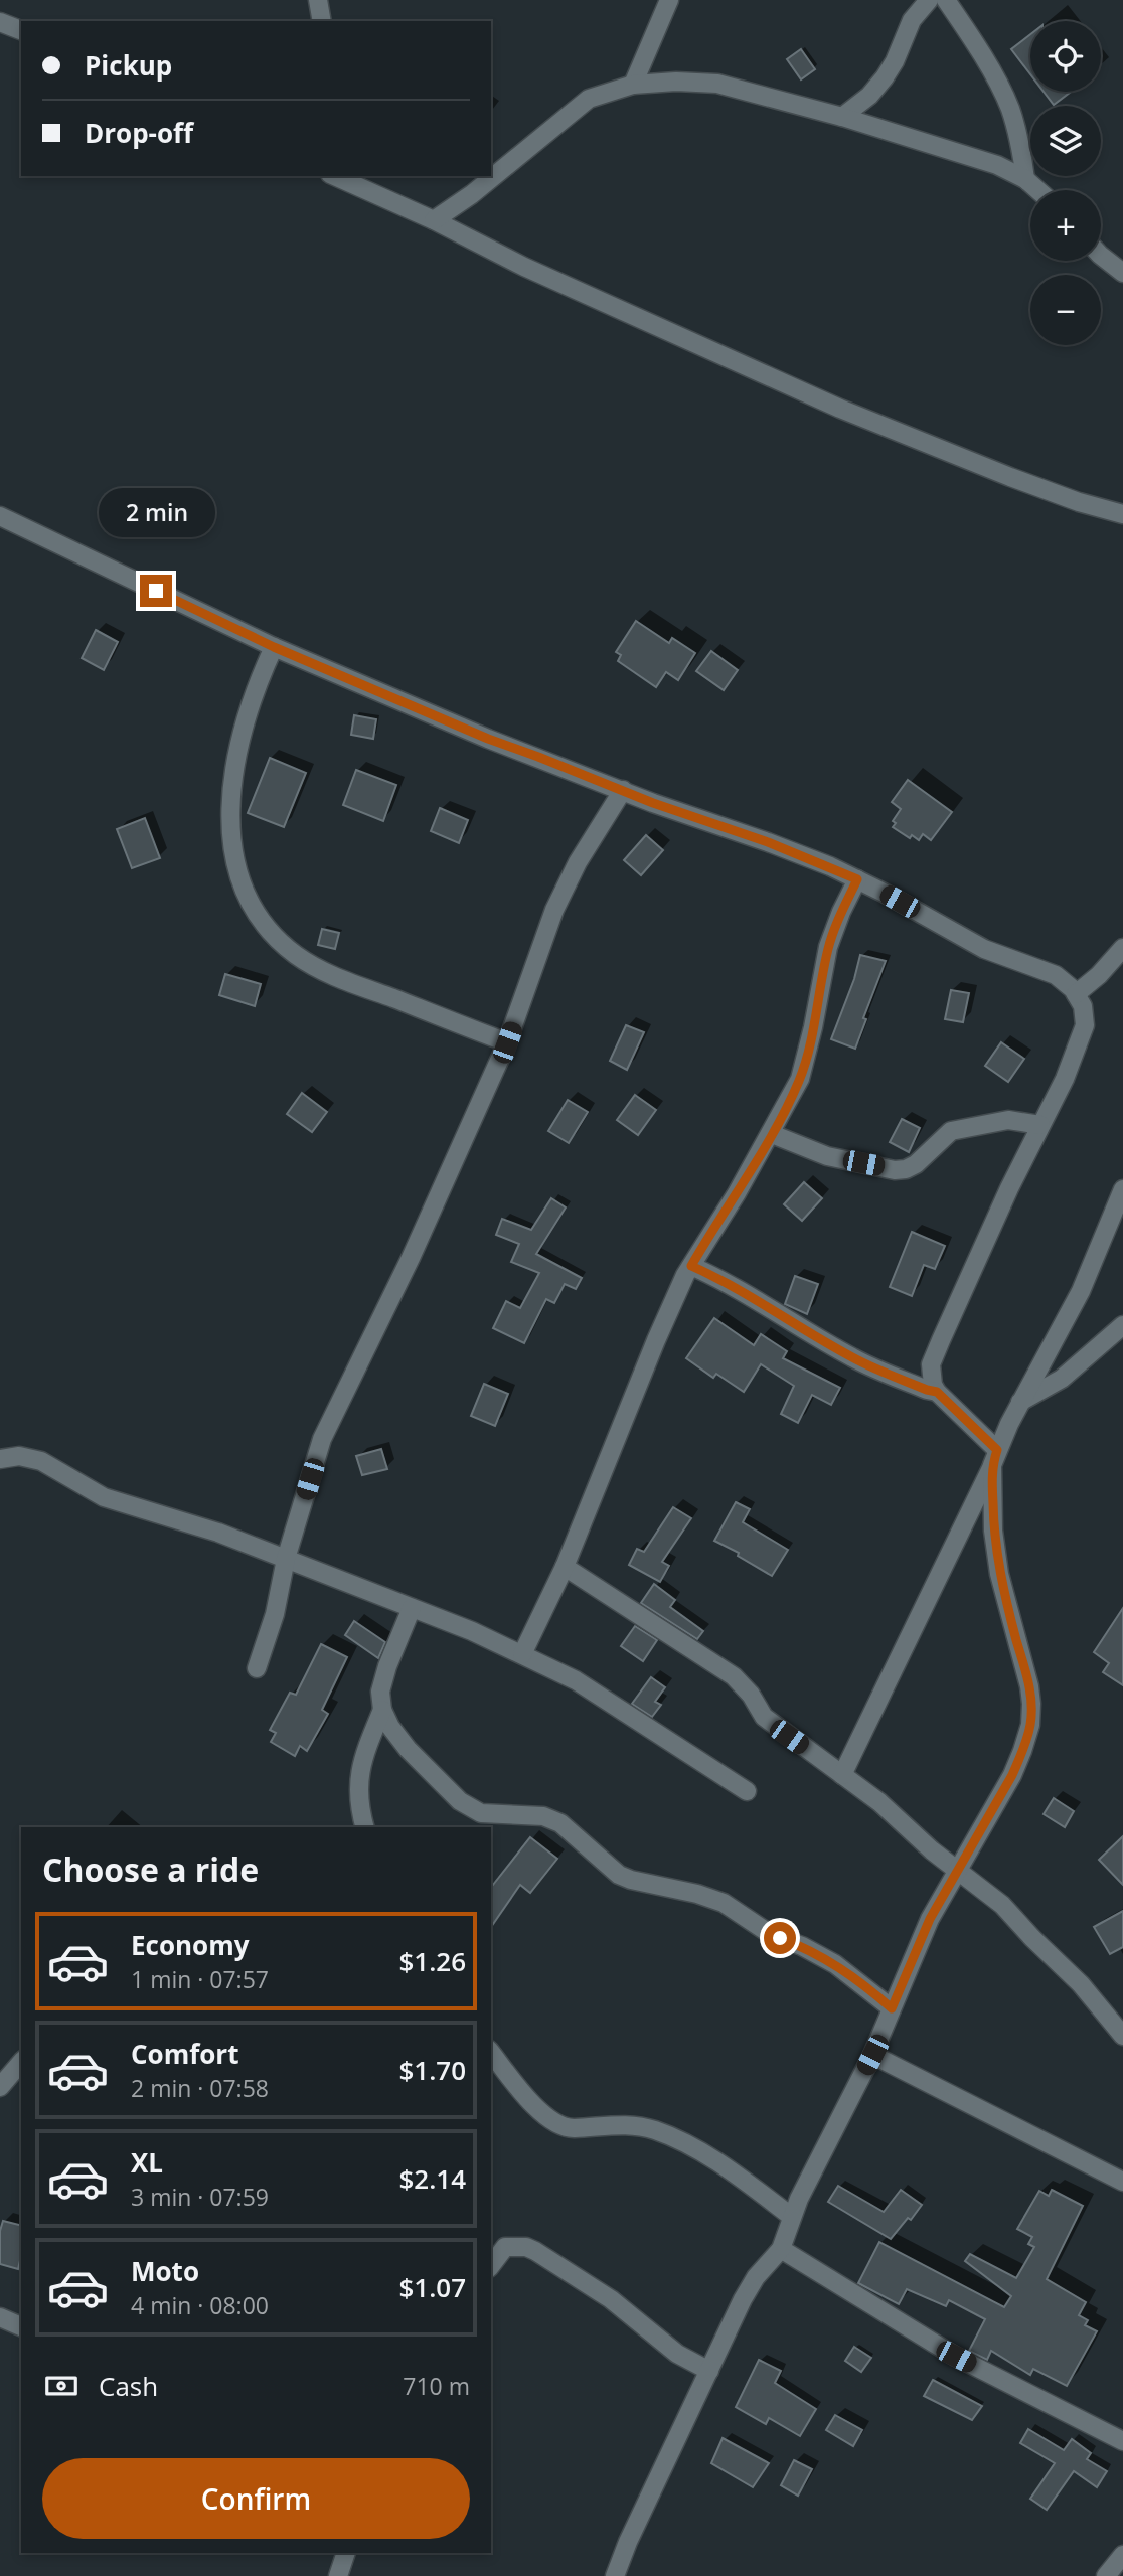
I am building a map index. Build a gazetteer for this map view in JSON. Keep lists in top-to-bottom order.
{
  "page": {
    "map_buttons": ["+", "−"],
    "banner": ["Pickup", "Drop-off"],
    "bubble": "2 min",
    "heading": "Choose a ride",
    "list": [
      {
        "name": "Economy",
        "note": "1 min · 07:57",
        "value": "$1.26"
      },
      {
        "name": "Comfort",
        "note": "2 min · 07:58",
        "value": "$1.70"
      },
      {
        "name": "XL",
        "note": "3 min · 07:59",
        "value": "$2.14"
      },
      {
        "name": "Moto",
        "note": "4 min · 08:00",
        "value": "$1.07"
      }
    ],
    "pay": ["Cash", "710 m"],
    "buttons": "Confirm"
  }
}
